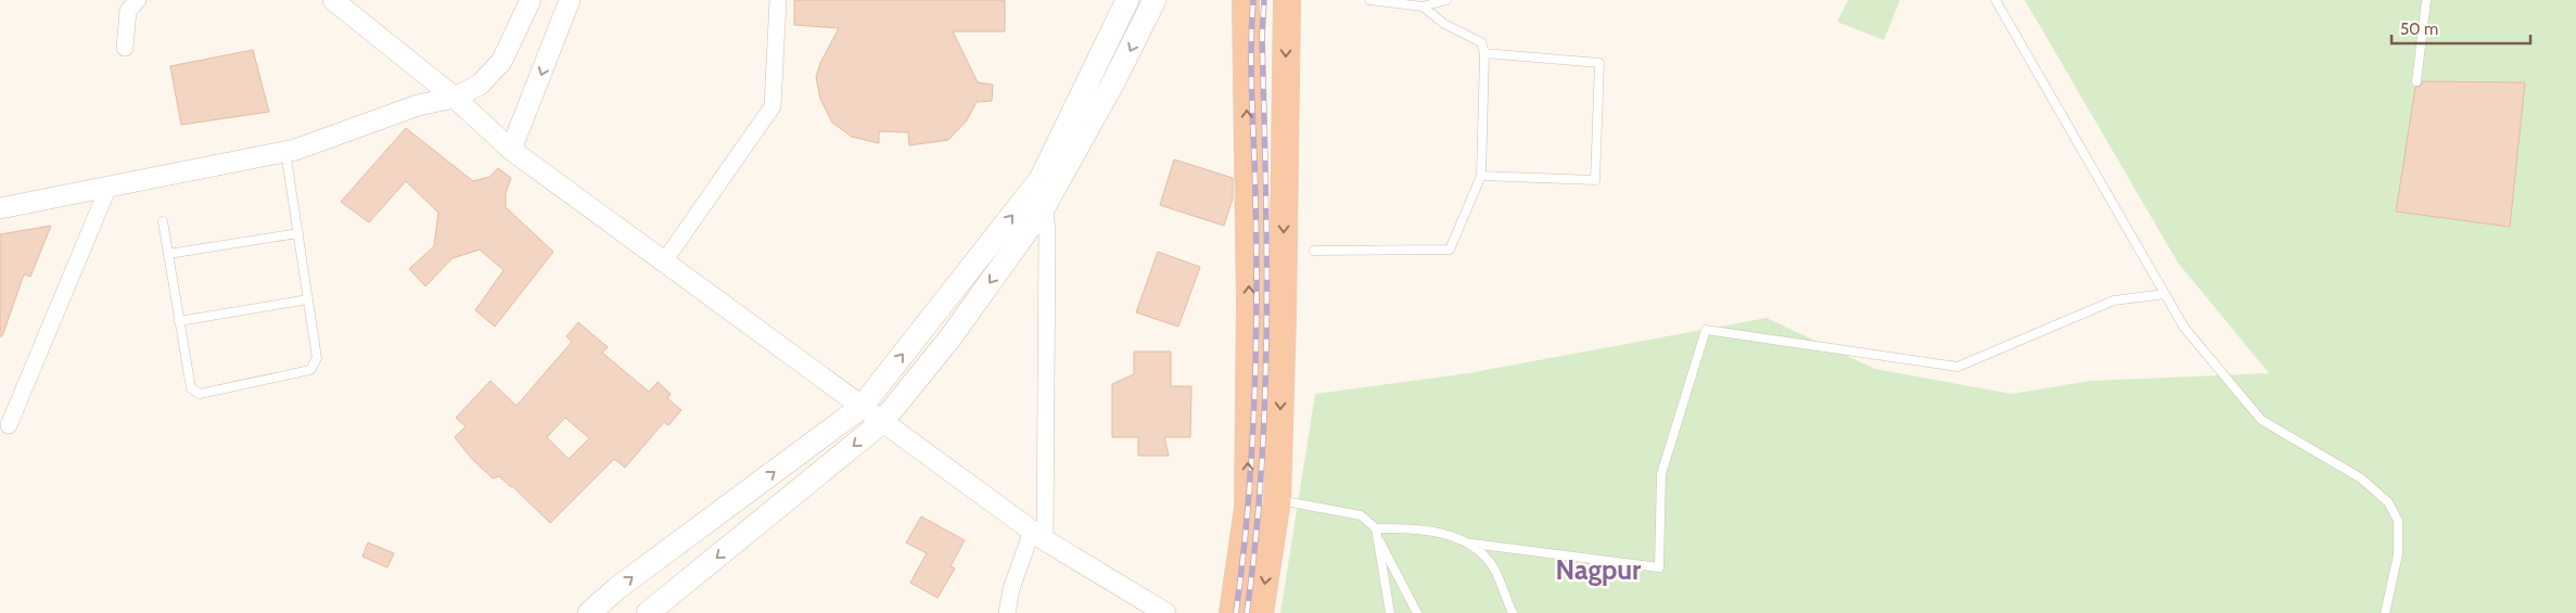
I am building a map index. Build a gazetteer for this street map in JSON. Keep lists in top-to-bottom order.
{
  "districts": ["Nagpur"],
  "scale_bar": "50 m"
}
